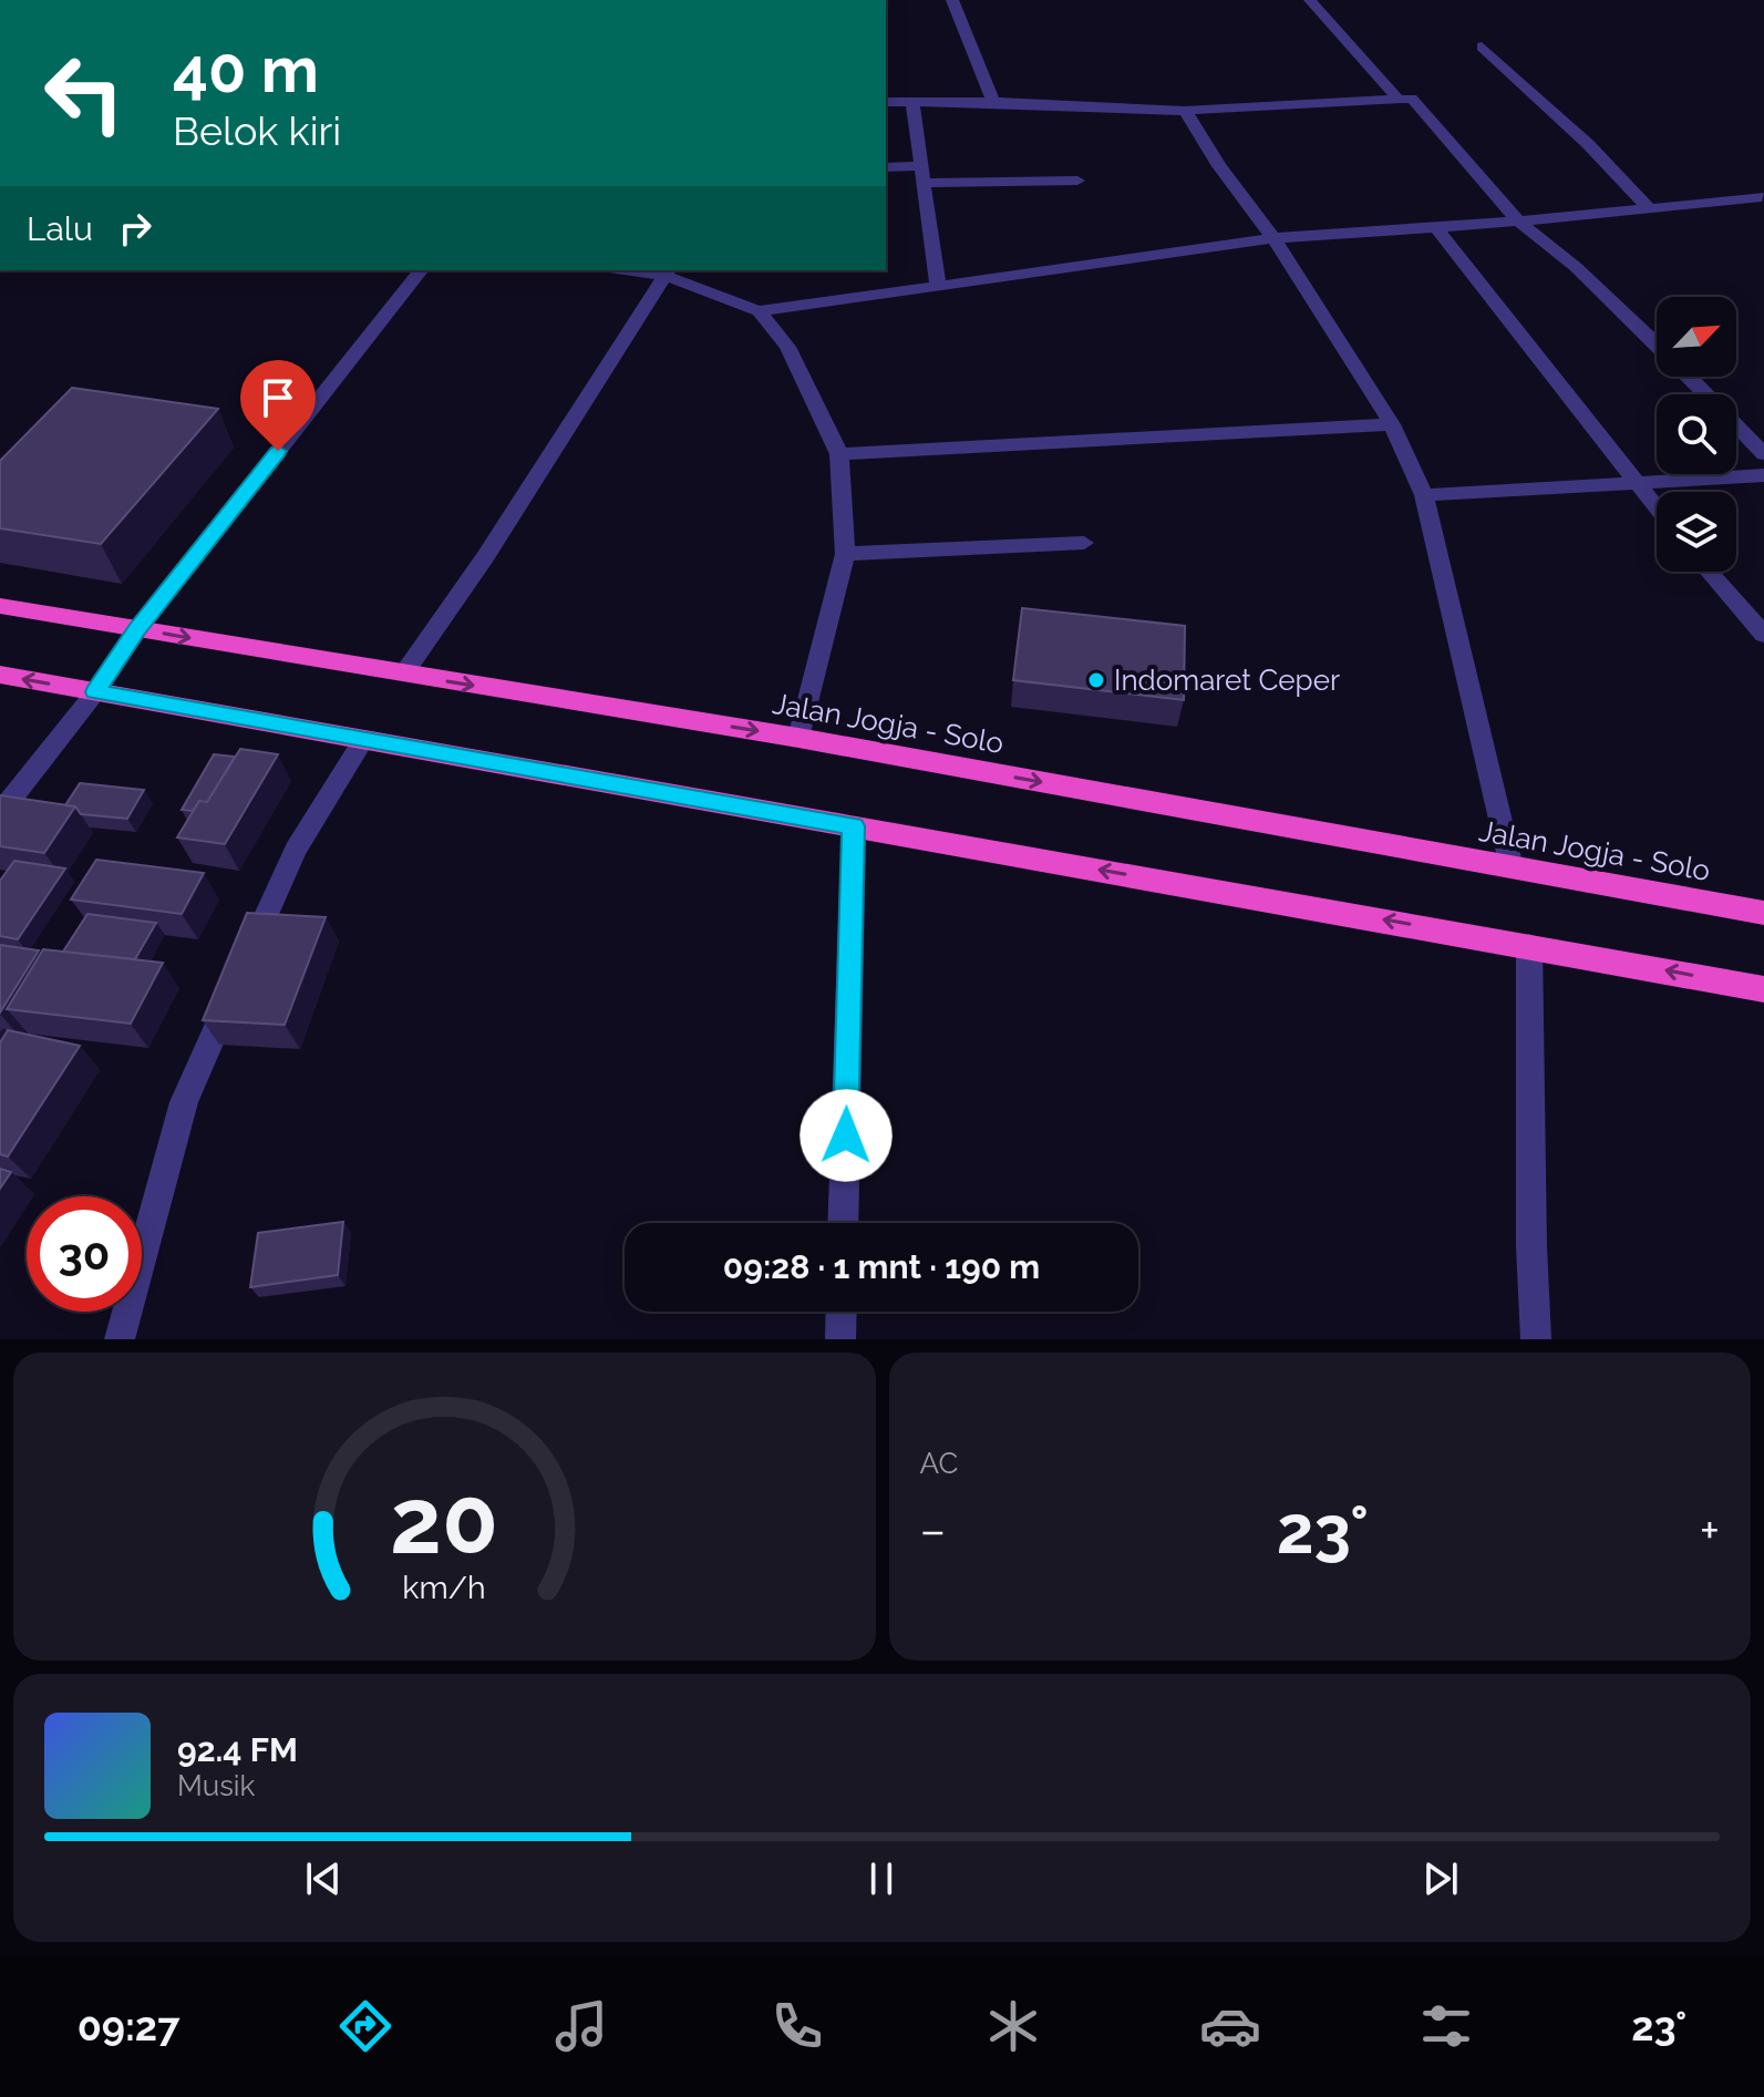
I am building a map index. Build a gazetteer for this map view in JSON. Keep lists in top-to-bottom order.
{
  "streets": {
    "highway": ["Jalan Jogja - Solo"]
  },
  "places": ["Indomaret Ceper"],
  "north": "top right",
  "page": {
    "turn": ["40 m", "Belok kiri"],
    "then": "Lalu",
    "limit": "30",
    "trip": "09:28 · 1 mnt · 190 m",
    "tile": "AC",
    "heat": ["−", "23°", "+"],
    "song": ["92.4 FM", "Musik"],
    "tabs": ["09:27", "23°"],
    "gauge": ["20", "km/h"]
  }
}
